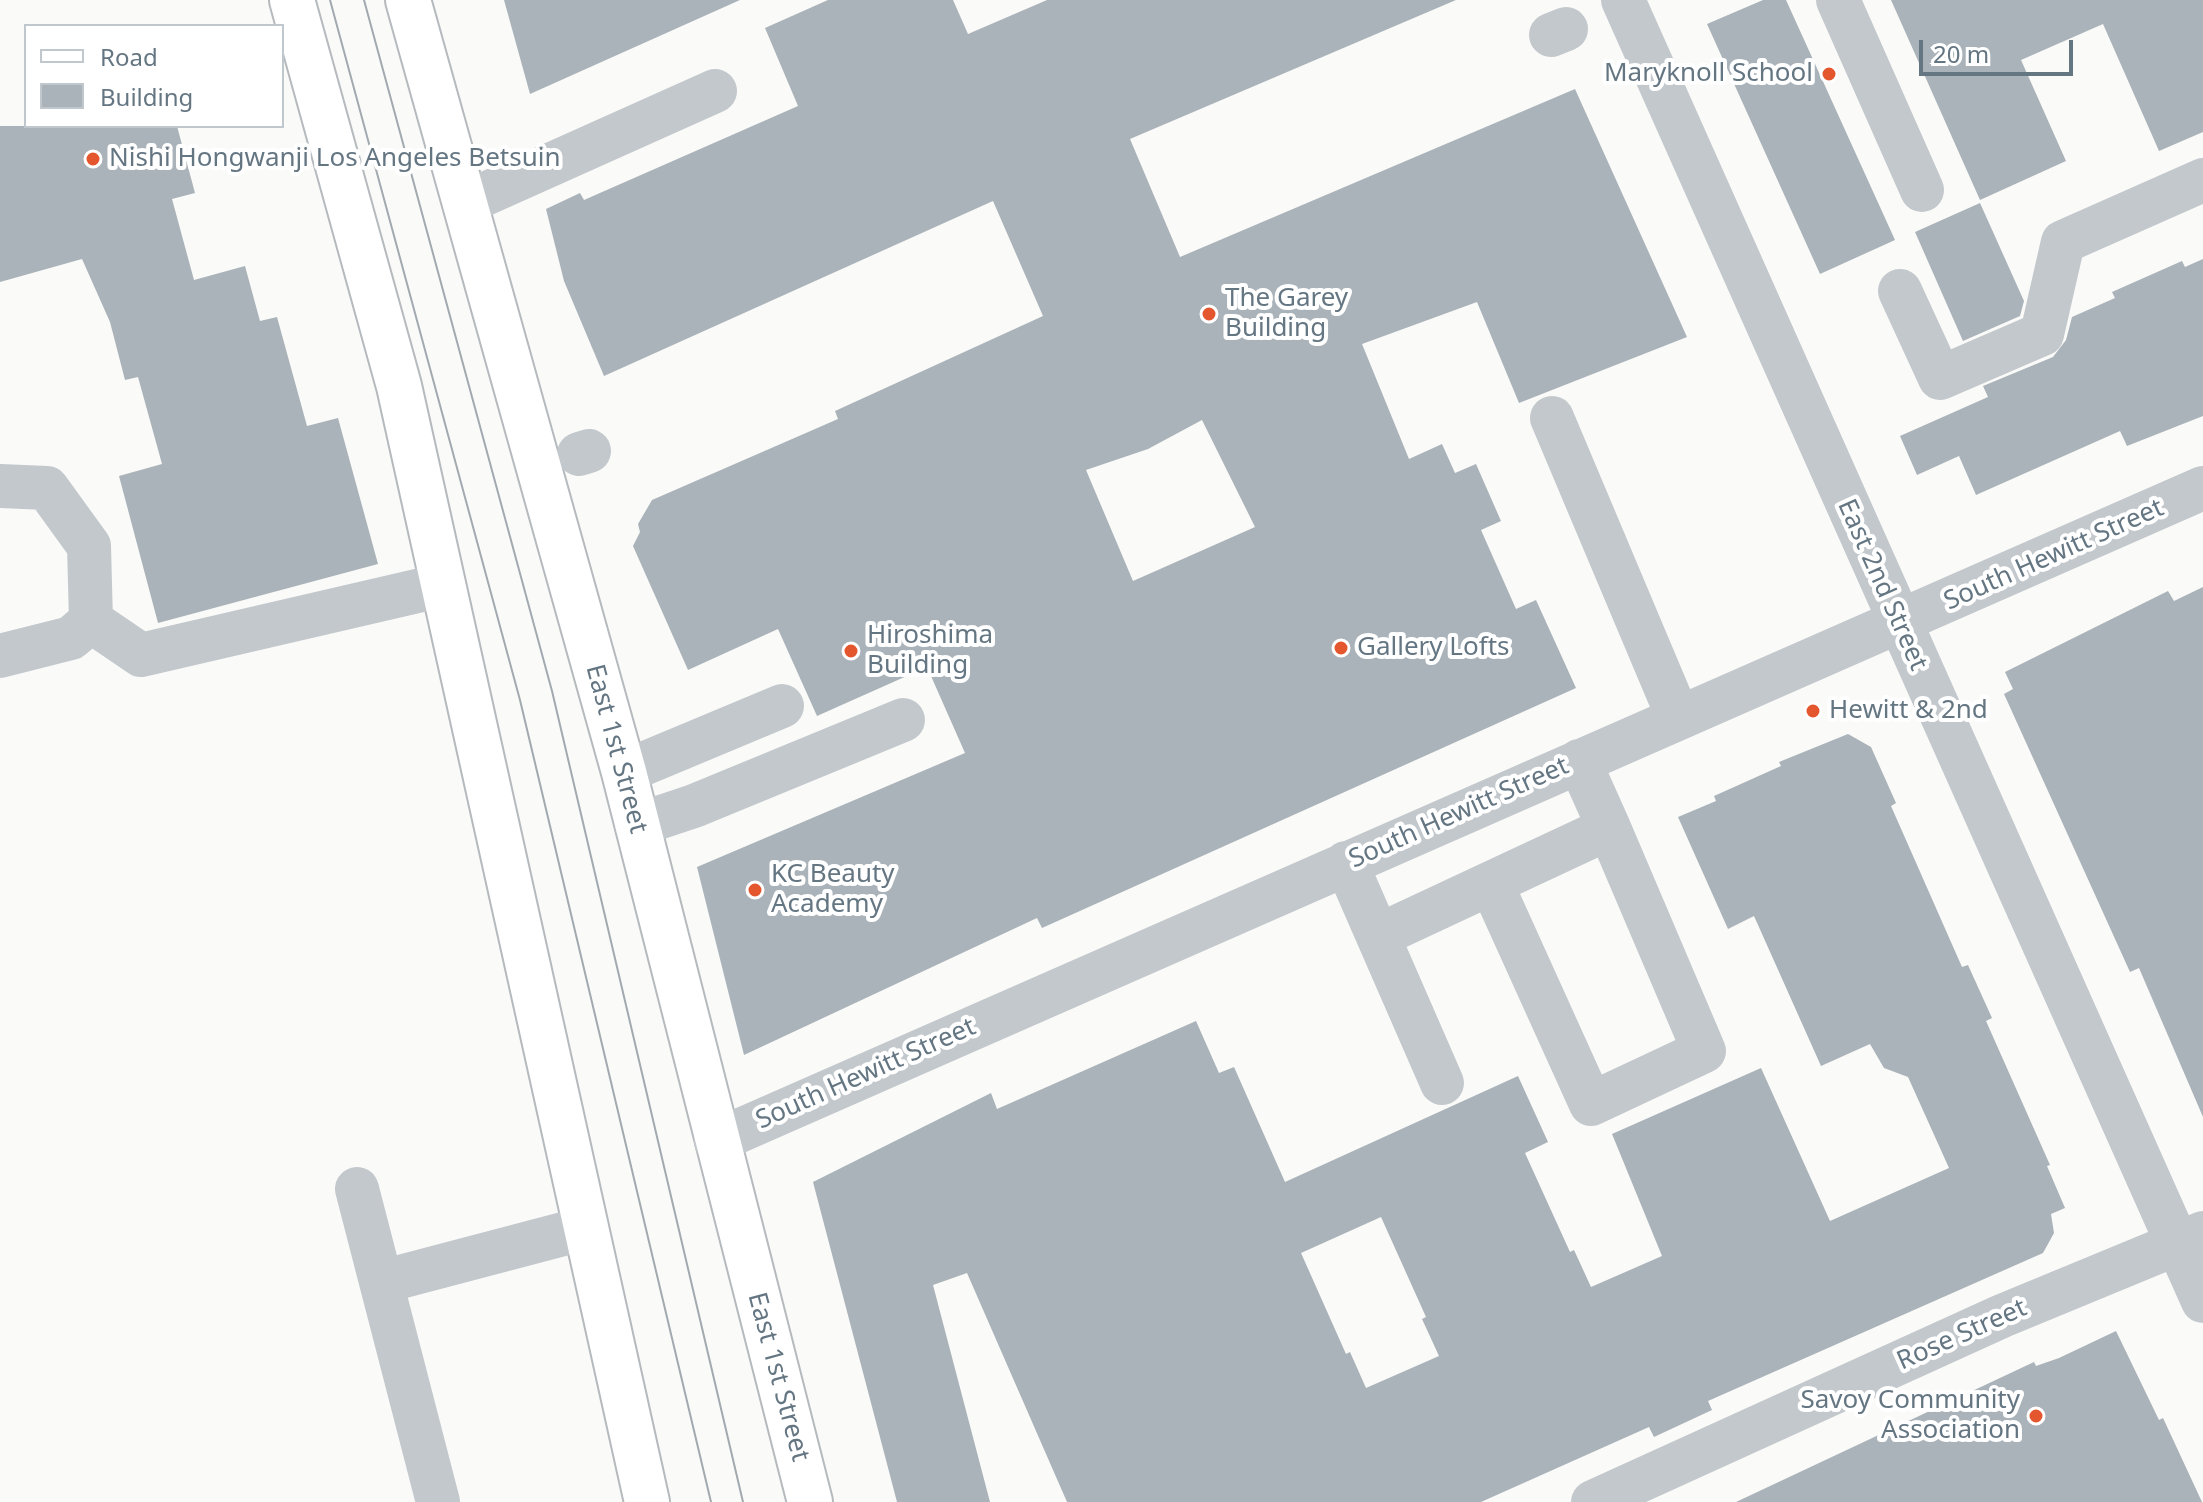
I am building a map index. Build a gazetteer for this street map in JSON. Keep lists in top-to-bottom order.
{
  "streets": {
    "main road": ["East 1st Street"],
    "street": ["South Hewitt Street", "East 2nd Street", "Rose Street"]
  },
  "crossings": [
    ["South Hewitt Street", "East 2nd Street"],
    ["South Hewitt Street", "East 1st Street"],
    ["East 2nd Street", "Rose Street"]
  ],
  "places": [
    "Maryknoll School",
    "Nishi Hongwanji Los Angeles Betsuin",
    "The Garey Building",
    "Gallery Lofts",
    "Hiroshima Building",
    "Hewitt & 2nd",
    "KC Beauty Academy",
    "Savoy Community Association"
  ],
  "legend": ["Road", "Building"],
  "scale_bar": "20 m"
}
